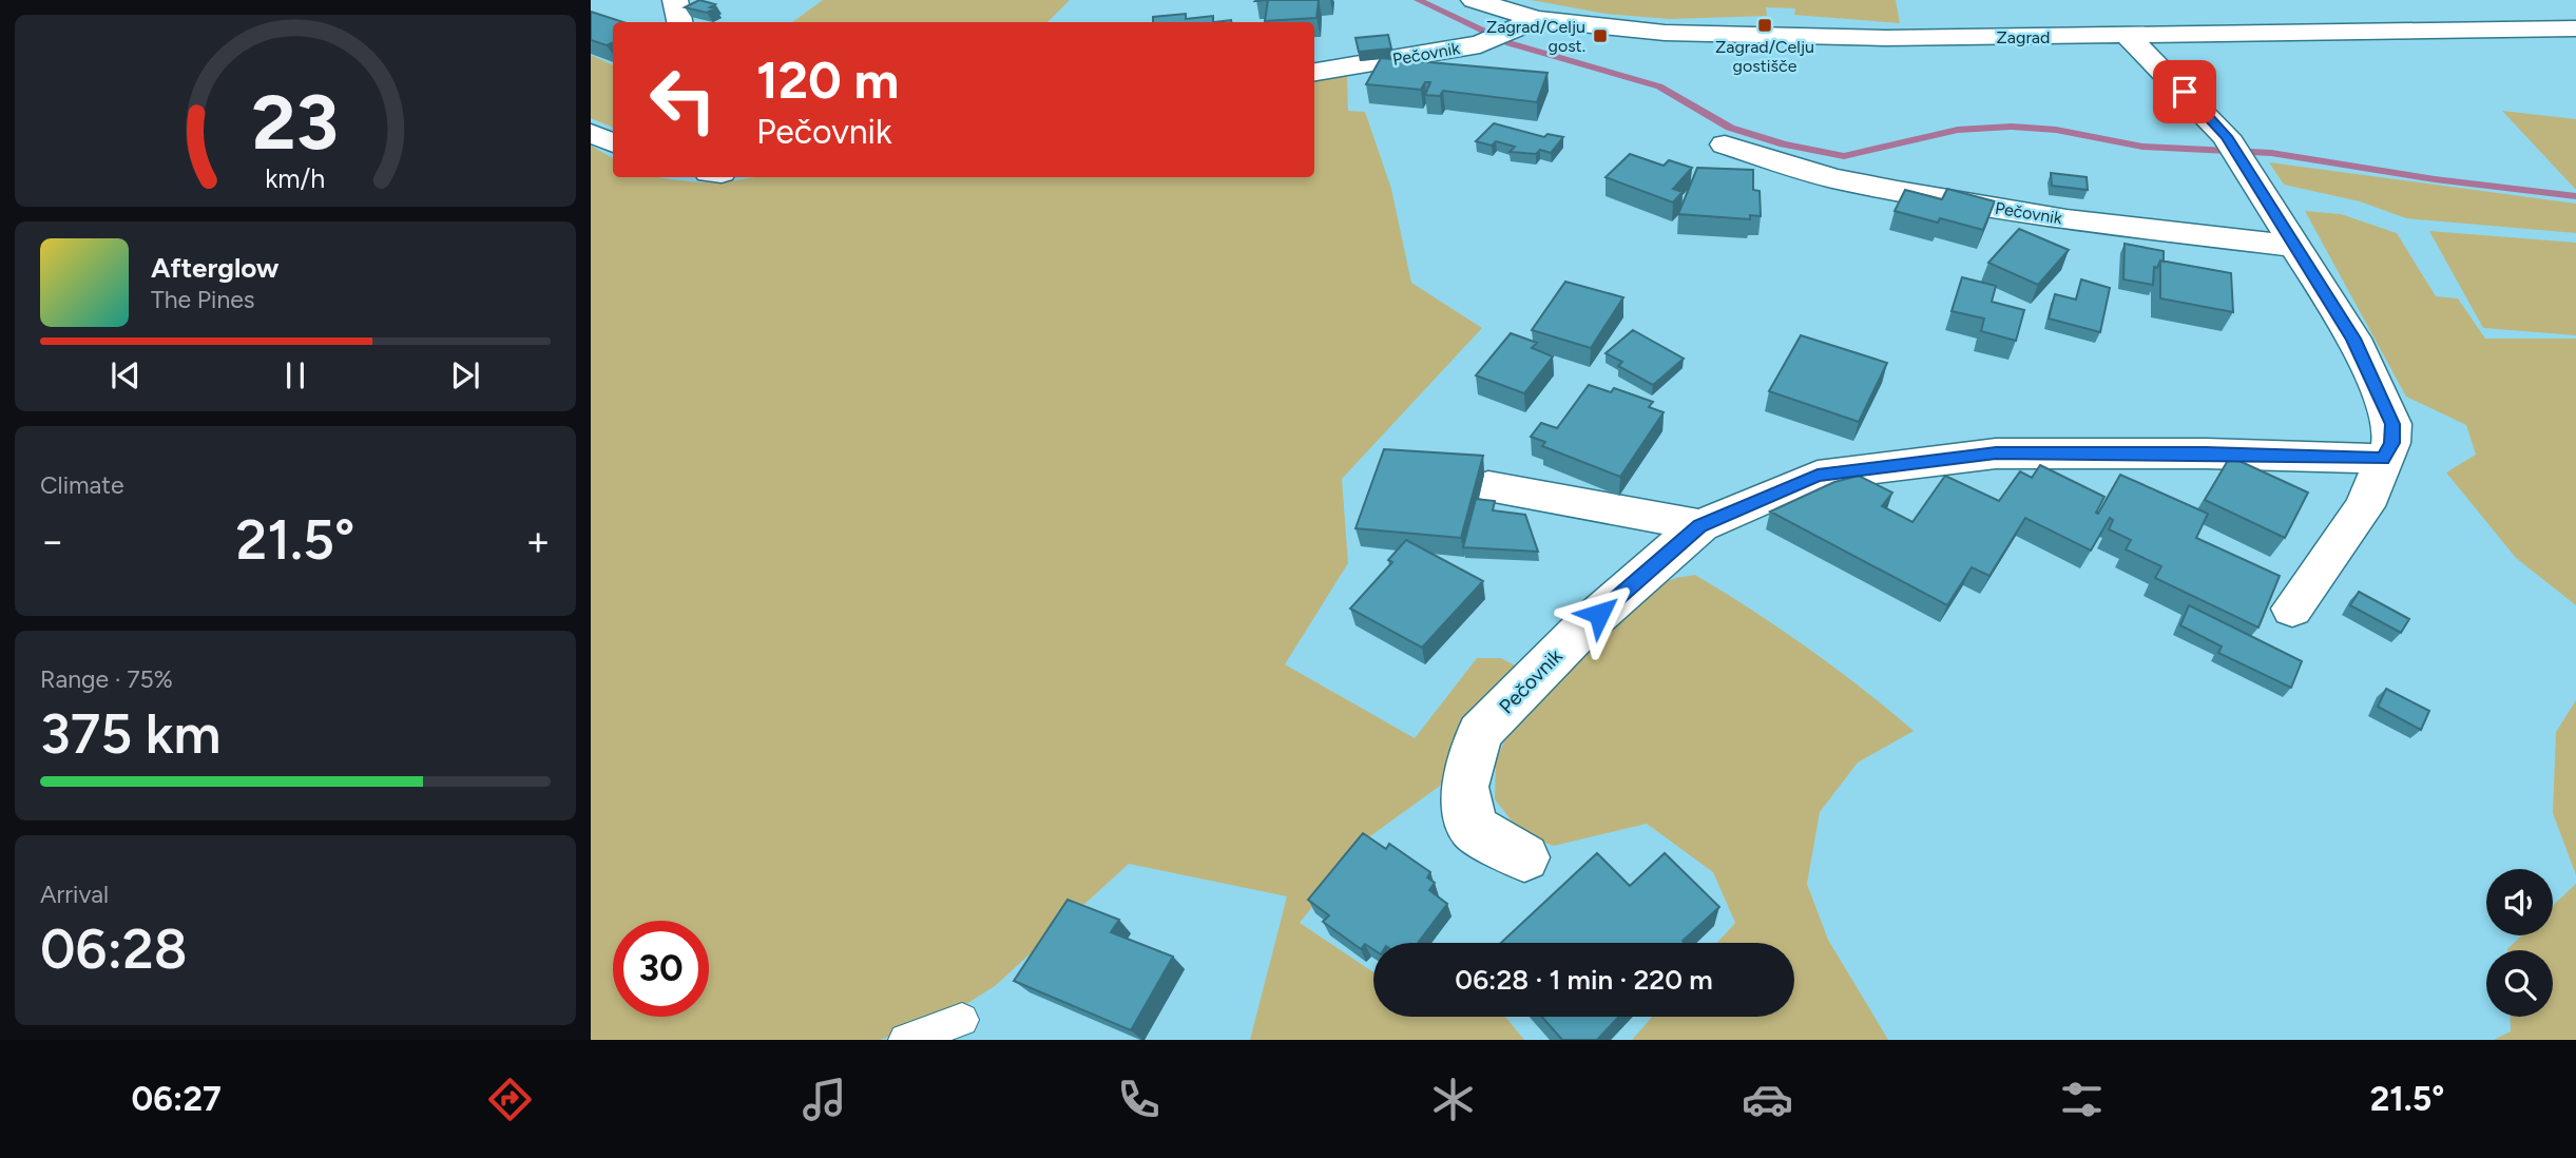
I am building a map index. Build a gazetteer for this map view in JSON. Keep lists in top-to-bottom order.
{
  "streets": {
    "street": ["Zagrad", "Pečovnik"]
  },
  "crossings": [
    ["Zagrad", "Pečovnik"]
  ],
  "places": {
    "transit": ["Zagrad/Celju gostišče", "Zagrad/Celju gost."]
  },
  "page": {
    "turn": ["120 m", "Pečovnik"],
    "song": ["Afterglow", "The Pines"],
    "tile": [
      "Climate",
      ["Range · 75%", "375 km"],
      ["Arrival", "06:28"]
    ],
    "heat": ["−", "21.5°", "+"],
    "limit": "30",
    "trip": "06:28 · 1 min · 220 m",
    "tabs": ["06:27", "21.5°"],
    "gauge": ["23", "km/h"]
  }
}
